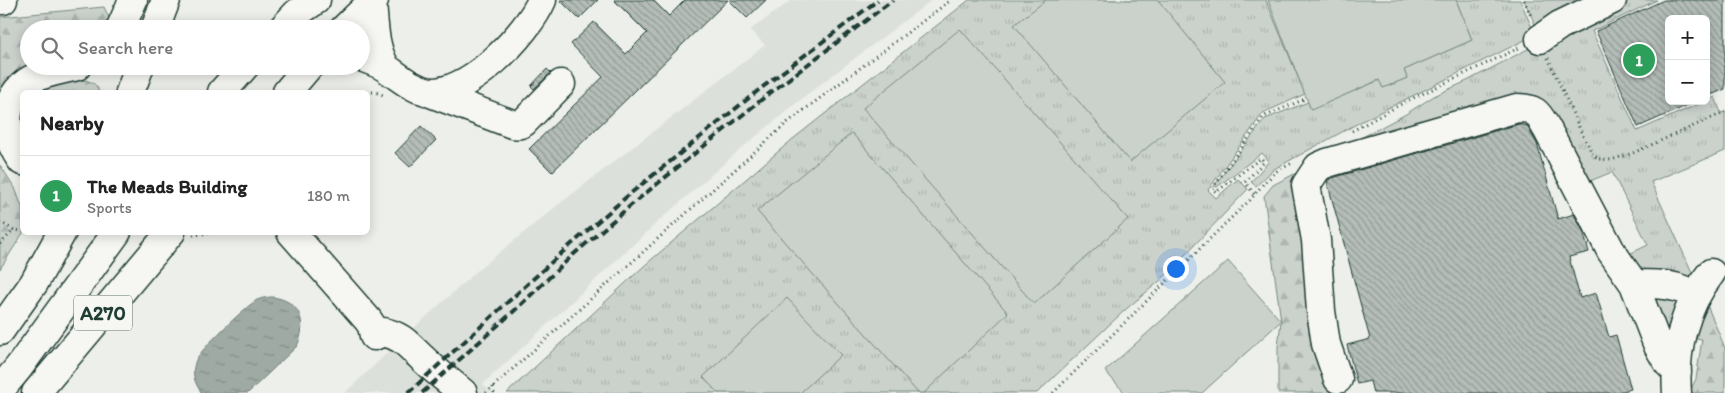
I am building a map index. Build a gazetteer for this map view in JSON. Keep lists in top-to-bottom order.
{
  "streets": {
    "main road": ["A270"]
  },
  "page": {
    "map_buttons": ["+", "−"],
    "search": "Search here",
    "pins": "1",
    "heading": "Nearby",
    "list": [
      {
        "mark": "1",
        "name": "The Meads Building",
        "note": "Sports",
        "value": "180 m"
      }
    ]
  }
}
